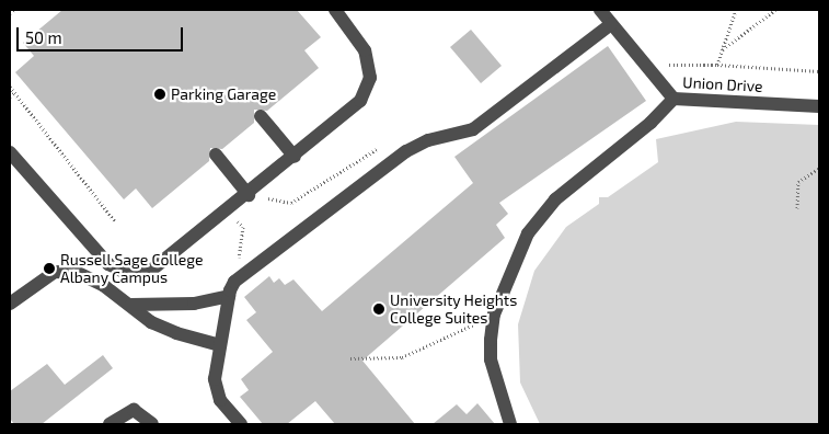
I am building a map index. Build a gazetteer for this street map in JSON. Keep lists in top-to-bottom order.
{
  "streets": {
    "lane": ["Union Drive"]
  },
  "places": ["Parking Garage", "Russell Sage College Albany Campus", "University Heights College Suites"],
  "scale_bar": "50 m"
}
